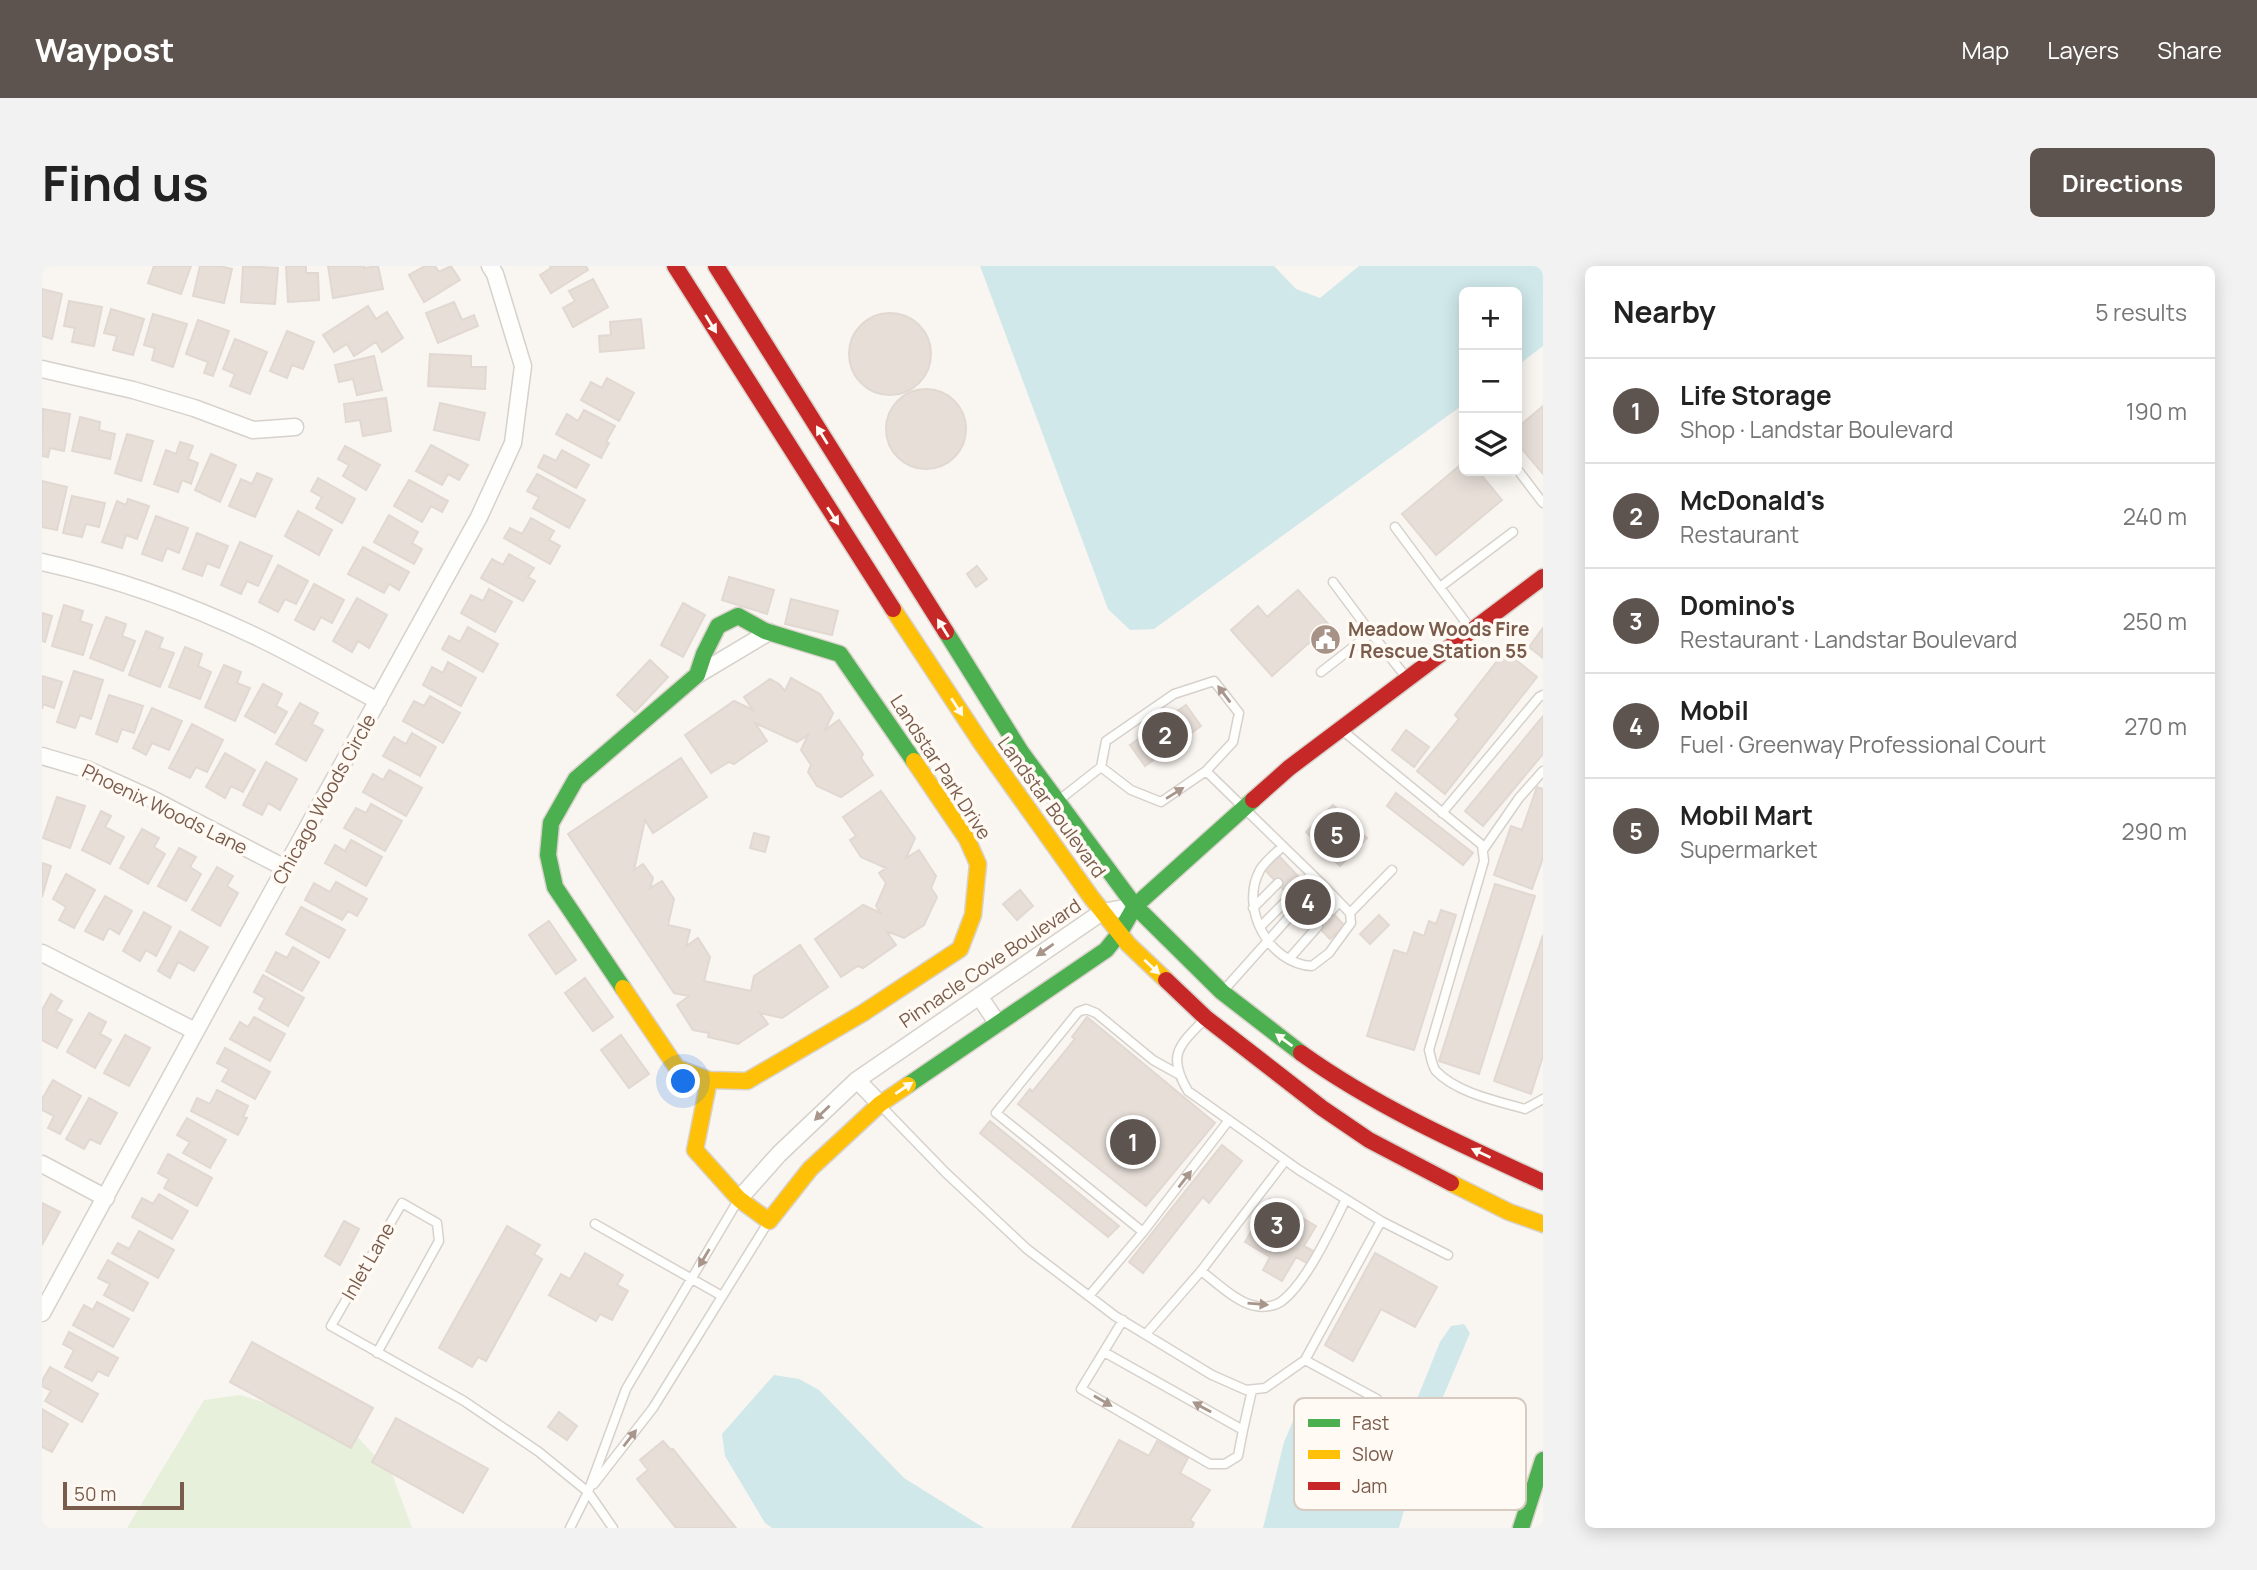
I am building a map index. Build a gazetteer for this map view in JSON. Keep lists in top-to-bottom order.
{
  "streets": {
    "main road": ["Landstar Park Drive", "Landstar Boulevard", "Pinnacle Cove Boulevard"],
    "street": ["Chicago Woods Circle", "Phoenix Woods Lane"],
    "lane": ["Inlet Lane"]
  },
  "crossings": [
    ["Chicago Woods Circle", "Phoenix Woods Lane"],
    ["Landstar Boulevard", "Pinnacle Cove Boulevard"],
    ["Pinnacle Cove Boulevard", "Inlet Lane"]
  ],
  "places": {
    "public building": ["Meadow Woods Fire / Rescue Station 55"]
  },
  "legend": ["Fast", "Slow", "Jam"],
  "scale_bar": "50 m",
  "page": {
    "header": "Waypost",
    "nav": ["Map", "Layers", "Share"],
    "buttons": "Directions",
    "title": "Find us",
    "heading": ["Nearby", "5 results"],
    "map_buttons": ["+", "−"],
    "list": [
      {
        "mark": "1",
        "name": "Life Storage",
        "note": "Shop · Landstar Boulevard",
        "value": "190 m"
      },
      {
        "mark": "2",
        "name": "McDonald's",
        "note": "Restaurant",
        "value": "240 m"
      },
      {
        "mark": "3",
        "name": "Domino's",
        "note": "Restaurant · Landstar Boulevard",
        "value": "250 m"
      },
      {
        "mark": "4",
        "name": "Mobil",
        "note": "Fuel · Greenway Professional Court",
        "value": "270 m"
      },
      {
        "mark": "5",
        "name": "Mobil Mart",
        "note": "Supermarket",
        "value": "290 m"
      }
    ],
    "pins": [
      "2",
      "5",
      "4",
      "1",
      "3"
    ],
    "scale": "50 m"
  }
}
